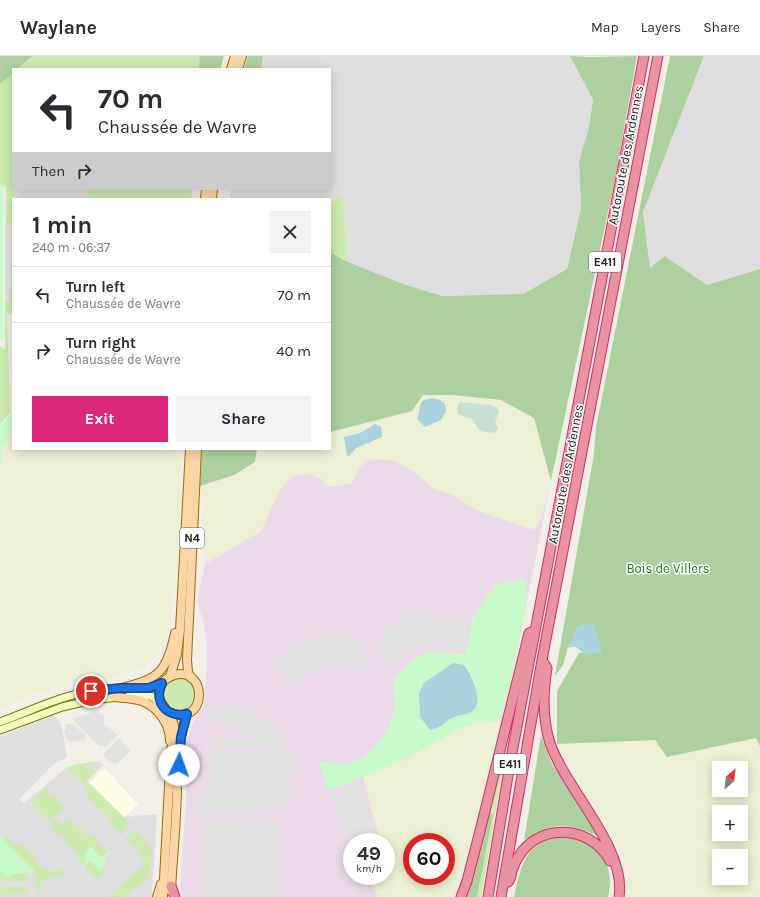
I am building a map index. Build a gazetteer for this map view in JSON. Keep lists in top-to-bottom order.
{
  "streets": {
    "highway": ["Autoroute des Ardennes", "E411"],
    "main road": ["N4"]
  },
  "parks": ["Bois de Villers"],
  "north": "top right",
  "page": {
    "header": "Waylane",
    "nav": ["Map", "Layers", "Share"],
    "turn": ["70 m", "Chaussée de Wavre"],
    "then": "Then",
    "heading": ["1 min", "240 m · 06:37"],
    "list": [
      {
        "name": "Turn left",
        "note": "Chaussée de Wavre",
        "value": "70 m"
      },
      {
        "name": "Turn right",
        "note": "Chaussée de Wavre",
        "value": "40 m"
      }
    ],
    "buttons": ["Exit", "Share"],
    "map_buttons": ["+", "−"],
    "speed": "49 km/h",
    "limit": "60"
  }
}
